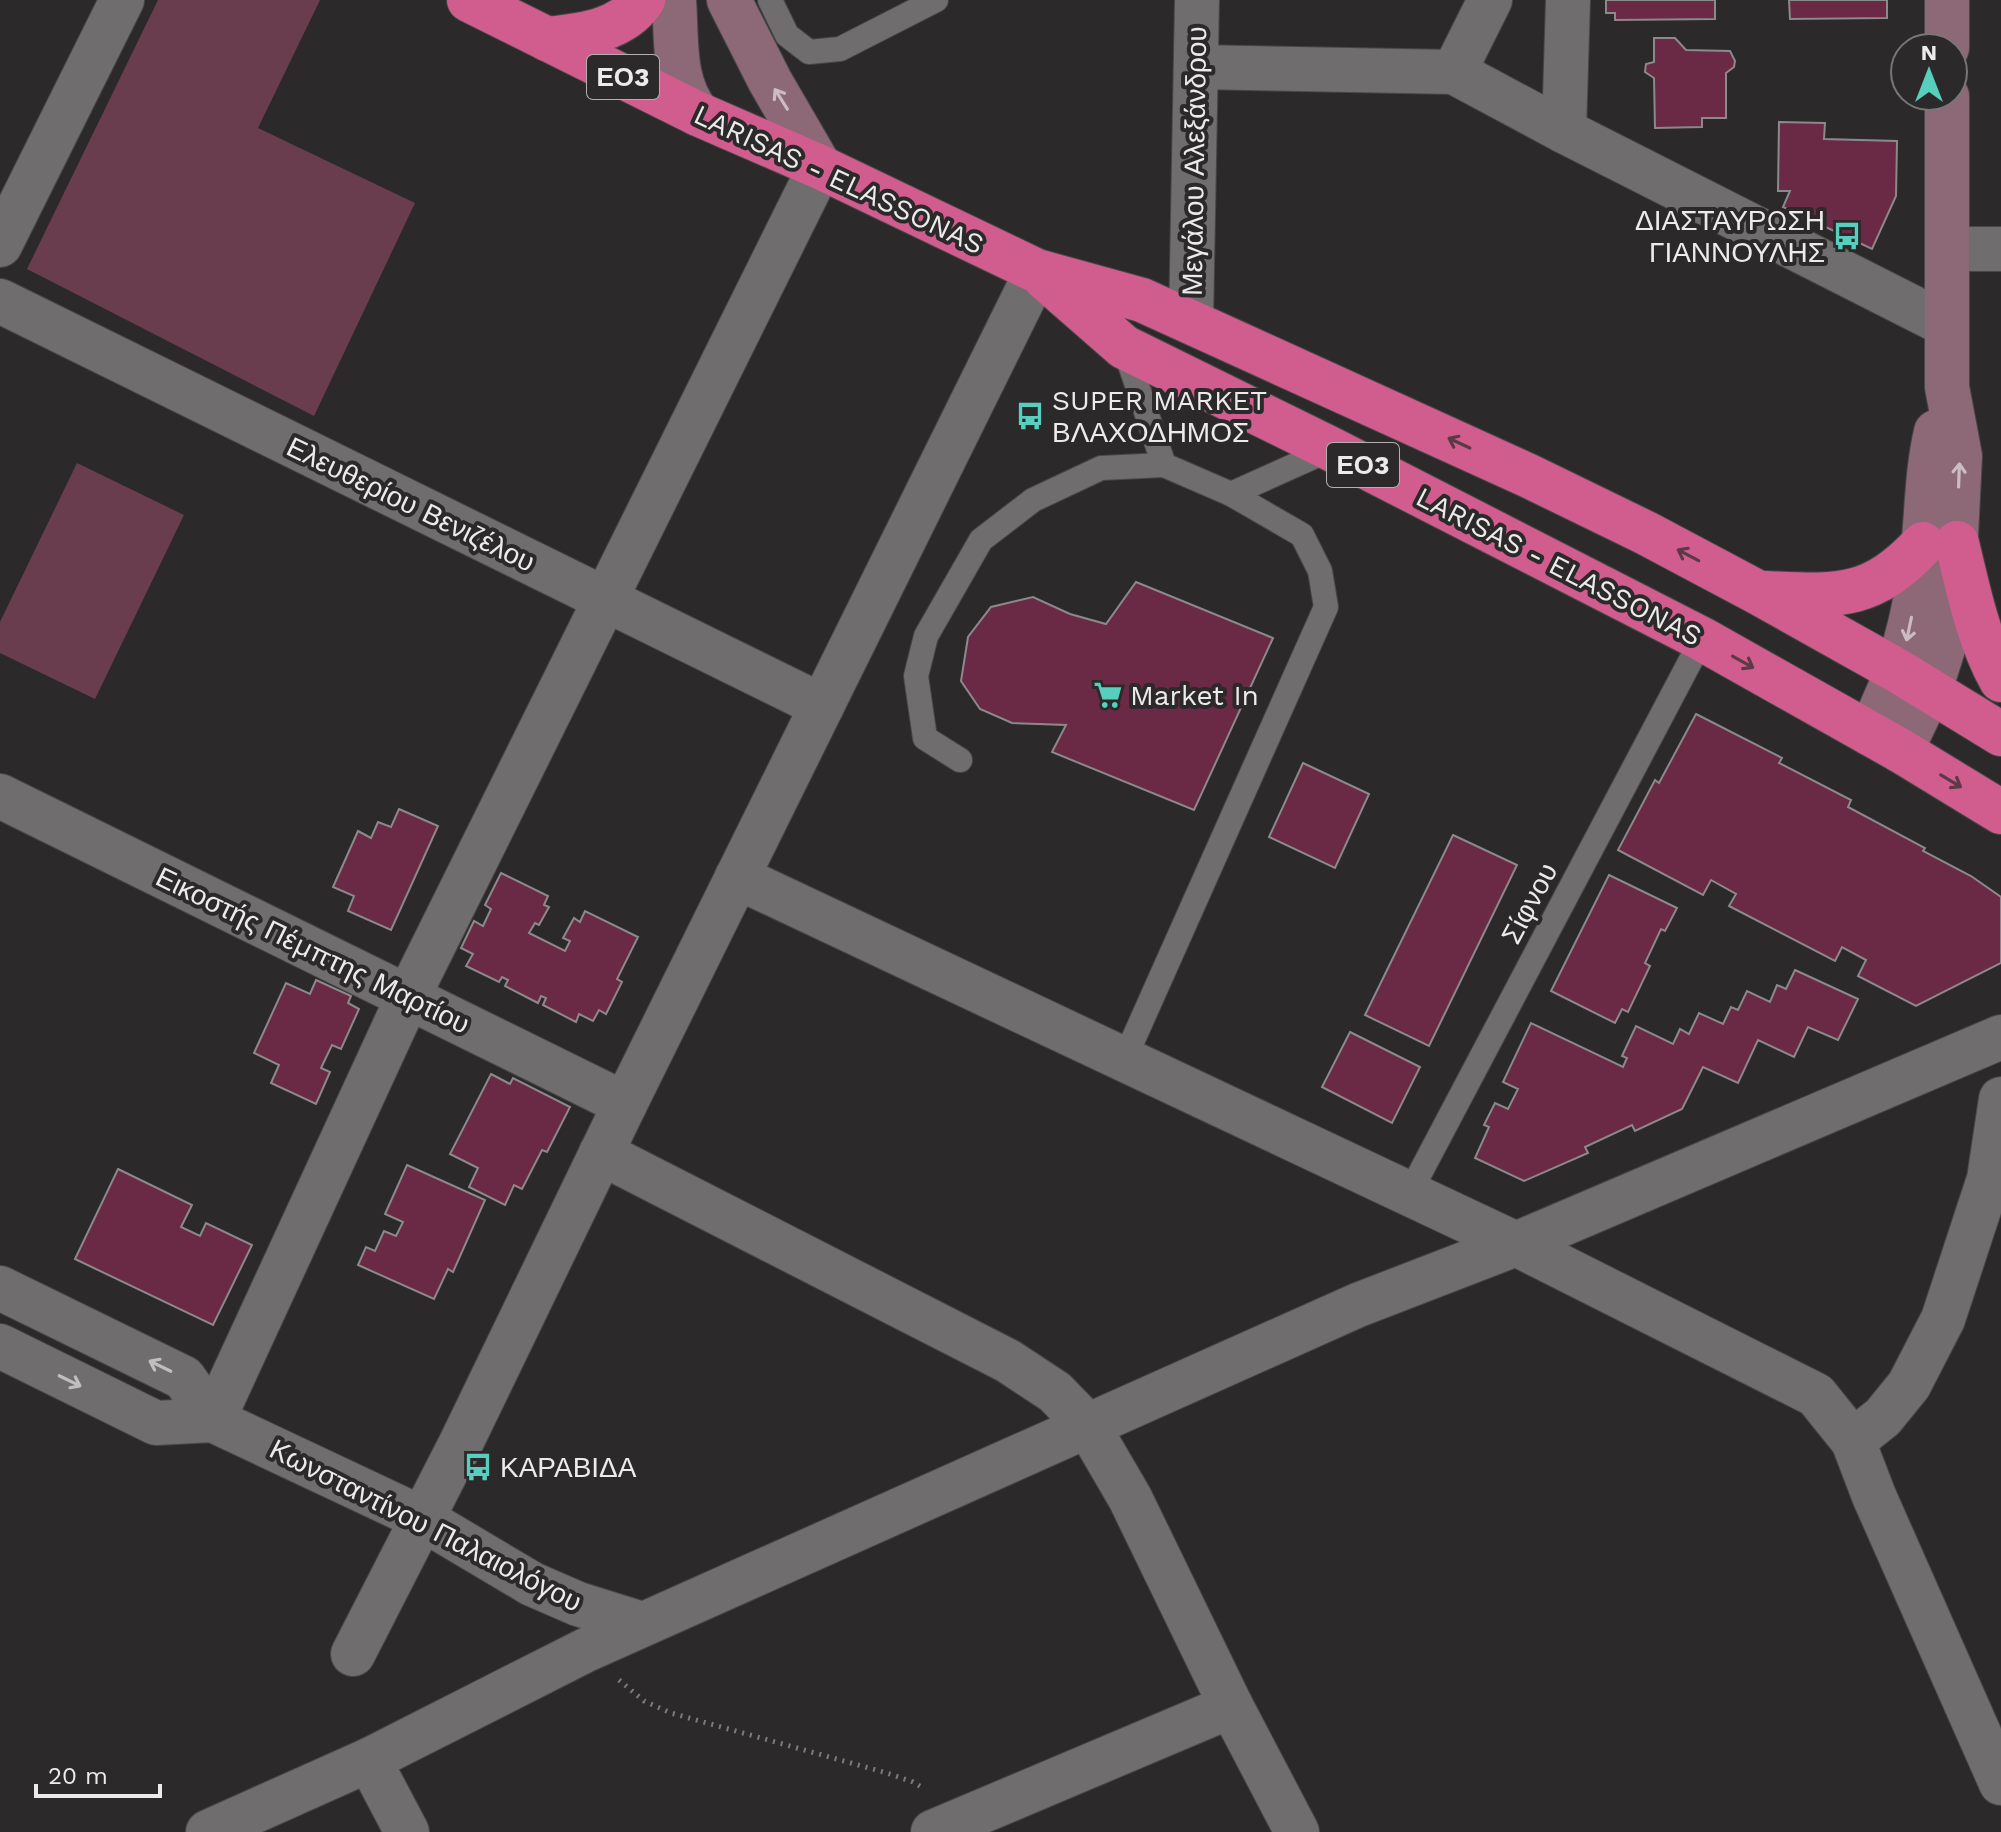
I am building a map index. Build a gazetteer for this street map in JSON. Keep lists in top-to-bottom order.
{
  "streets": {
    "highway": ["ΕΟ3", "LARISAS - ELASSONAS"],
    "street": [
      "Μεγάλου Αλεξάνδρου",
      "Ελευθερίου Βενιζέλου",
      "Εικοστής Πέμπτης Μαρτίου",
      "Κωνσταντίνου Παλαιολόγου"
    ],
    "lane": ["Σίφνου"]
  },
  "crossings": [
    ["Μεγάλου Αλεξάνδρου", "LARISAS - ELASSONAS"],
    ["LARISAS - ELASSONAS", "Σίφνου"]
  ],
  "places": {
    "bus stop": ["ΔΙΑΣΤΑΥΡΩΣΗ ΓΙΑΝΝΟΥΛΗΣ", "SUPER MARKET ΒΛΑΧΟΔΗΜΟΣ", "ΚΑΡΑΒΙΔΑ"],
    "supermarket": ["Market In"]
  },
  "scale_bar": "20 m",
  "north": "top"
}
